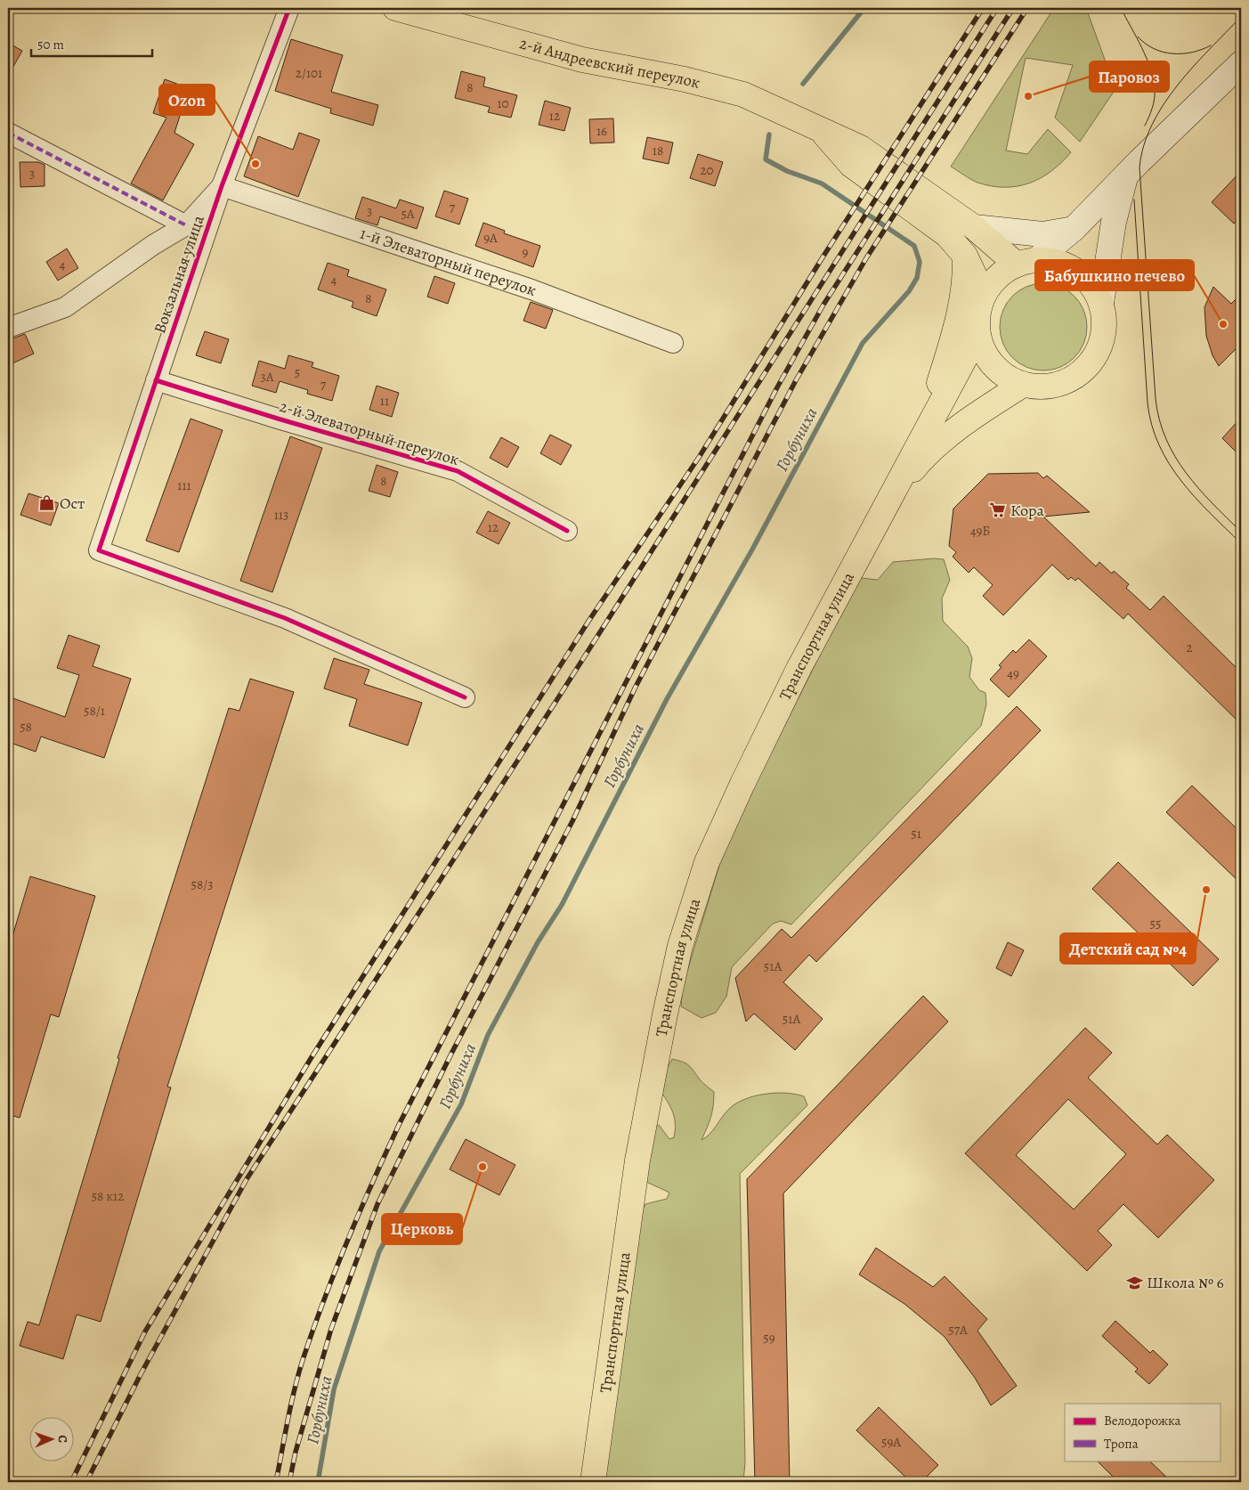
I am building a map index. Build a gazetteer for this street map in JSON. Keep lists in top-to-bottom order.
{
  "streets": {
    "main road": ["2-й Андреевский переулок", "Транспортная улица"],
    "street": ["1-й Элеваторный переулок", "Вокзальная улица", "2-й Элеваторный переулок"]
  },
  "crossings": [
    ["1-й Элеваторный переулок", "Вокзальная улица"],
    ["Вокзальная улица", "2-й Элеваторный переулок"]
  ],
  "water": ["Горбуниха"],
  "places": {
    "other": [
      "Паровоз",
      "Ozon",
      "Бабушкино печево",
      "Детский сад №4",
      "Церковь"
    ],
    "shop": ["Ост"],
    "supermarket": ["Кора"],
    "school or university": ["Школа № 6"]
  },
  "house_numbers": [
    "2/101",
    "8",
    "10",
    "12",
    "16",
    "18",
    "20",
    "3",
    "7",
    "3",
    "5А",
    "9А",
    "9",
    "4",
    "4",
    "8",
    "5",
    "3А",
    "7",
    "11",
    "8",
    "111",
    "113",
    "12",
    "49Б",
    "2",
    "49",
    "58/1",
    "58",
    "51",
    "58/3",
    "55",
    "51А",
    "51А",
    "58 к12",
    "57А",
    "59",
    "59А"
  ],
  "legend": ["Велодорожка", "Тропа"],
  "scale_bar": "50 m",
  "north": "right"
}
